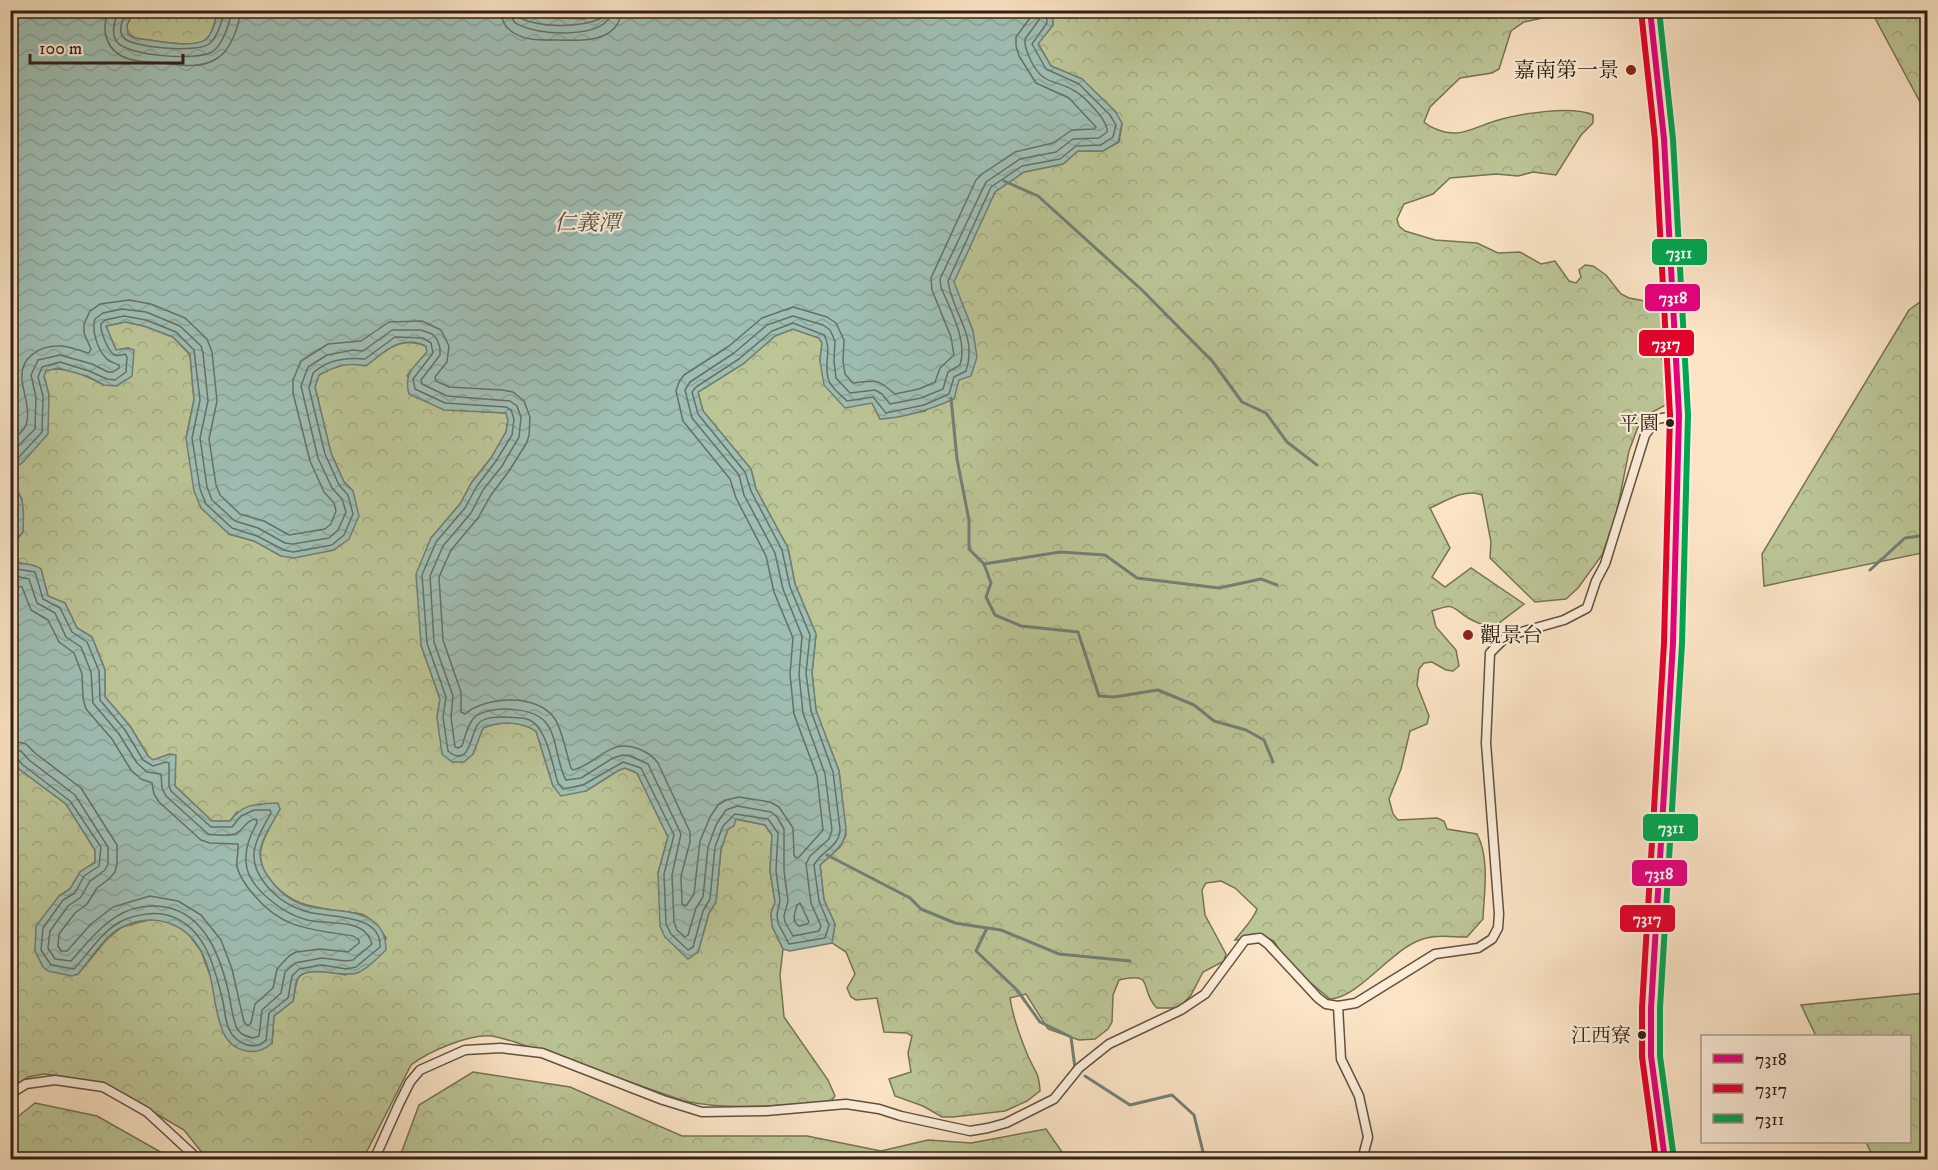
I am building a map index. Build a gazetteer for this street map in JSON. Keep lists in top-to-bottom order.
{
  "water": ["仁義潭"],
  "places": [
    "嘉南第一景",
    "平園",
    "觀景台",
    "江西寮"
  ],
  "lines": ["transit line 7318", "transit line 7311", "transit line 7317"],
  "legend": ["7318", "7317", "7311"],
  "scale_bar": "100 m"
}
